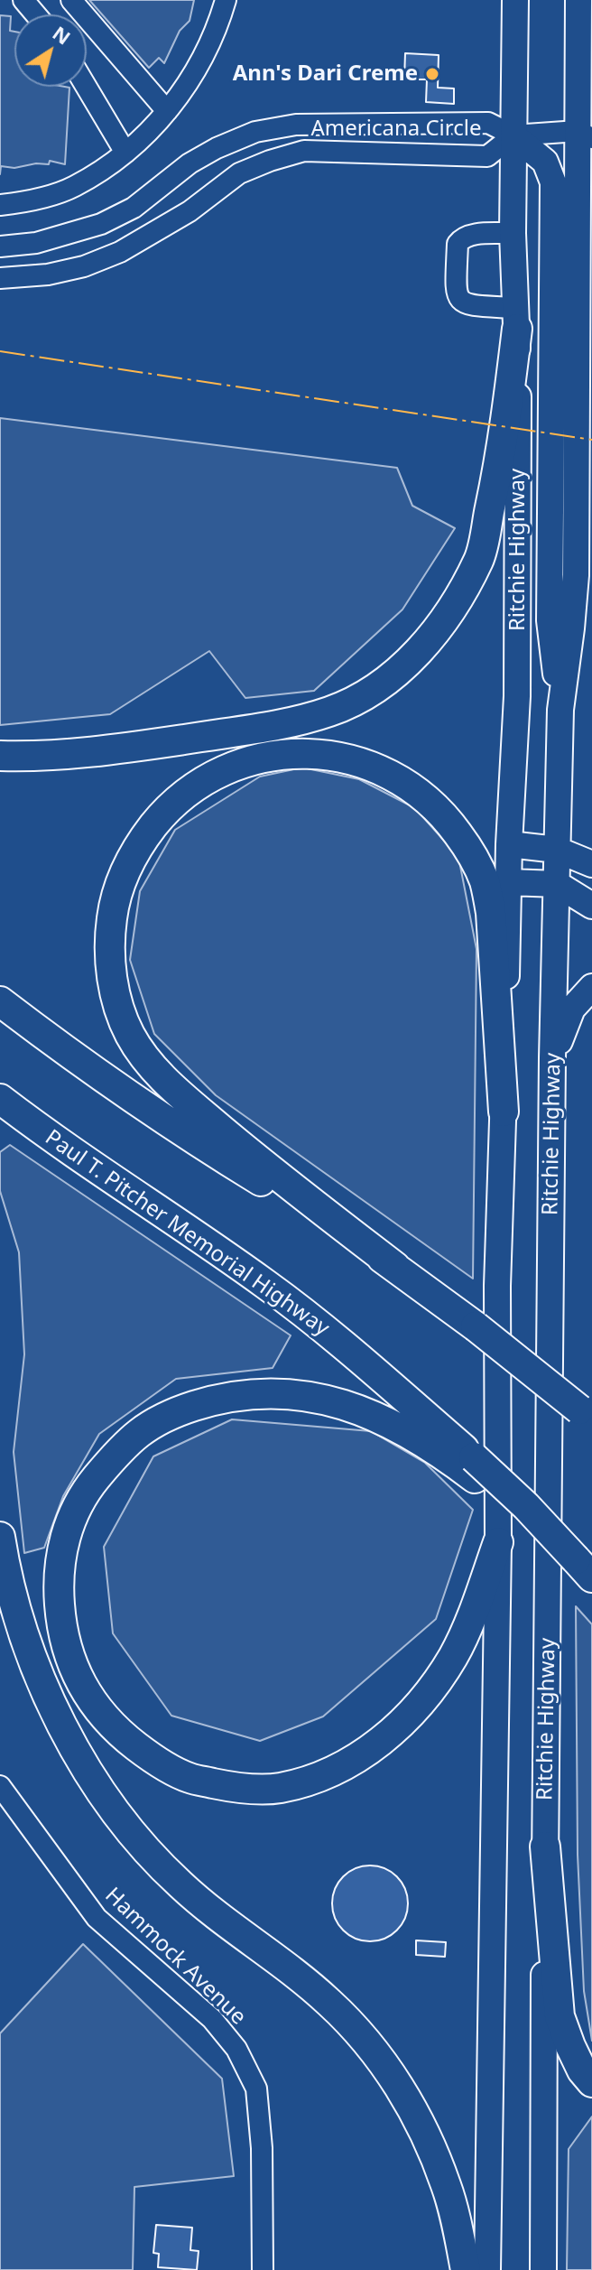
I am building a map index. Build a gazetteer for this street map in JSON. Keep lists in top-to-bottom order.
{
  "streets": {
    "highway": ["Paul T. Pitcher Memorial Highway"],
    "main road": ["Ritchie Highway"],
    "street": ["Americana Circle", "Hammock Avenue"]
  },
  "crossings": [
    ["Americana Circle", "Ritchie Highway"]
  ],
  "places": ["Ann's Dari Creme"],
  "north": "top right"
}
